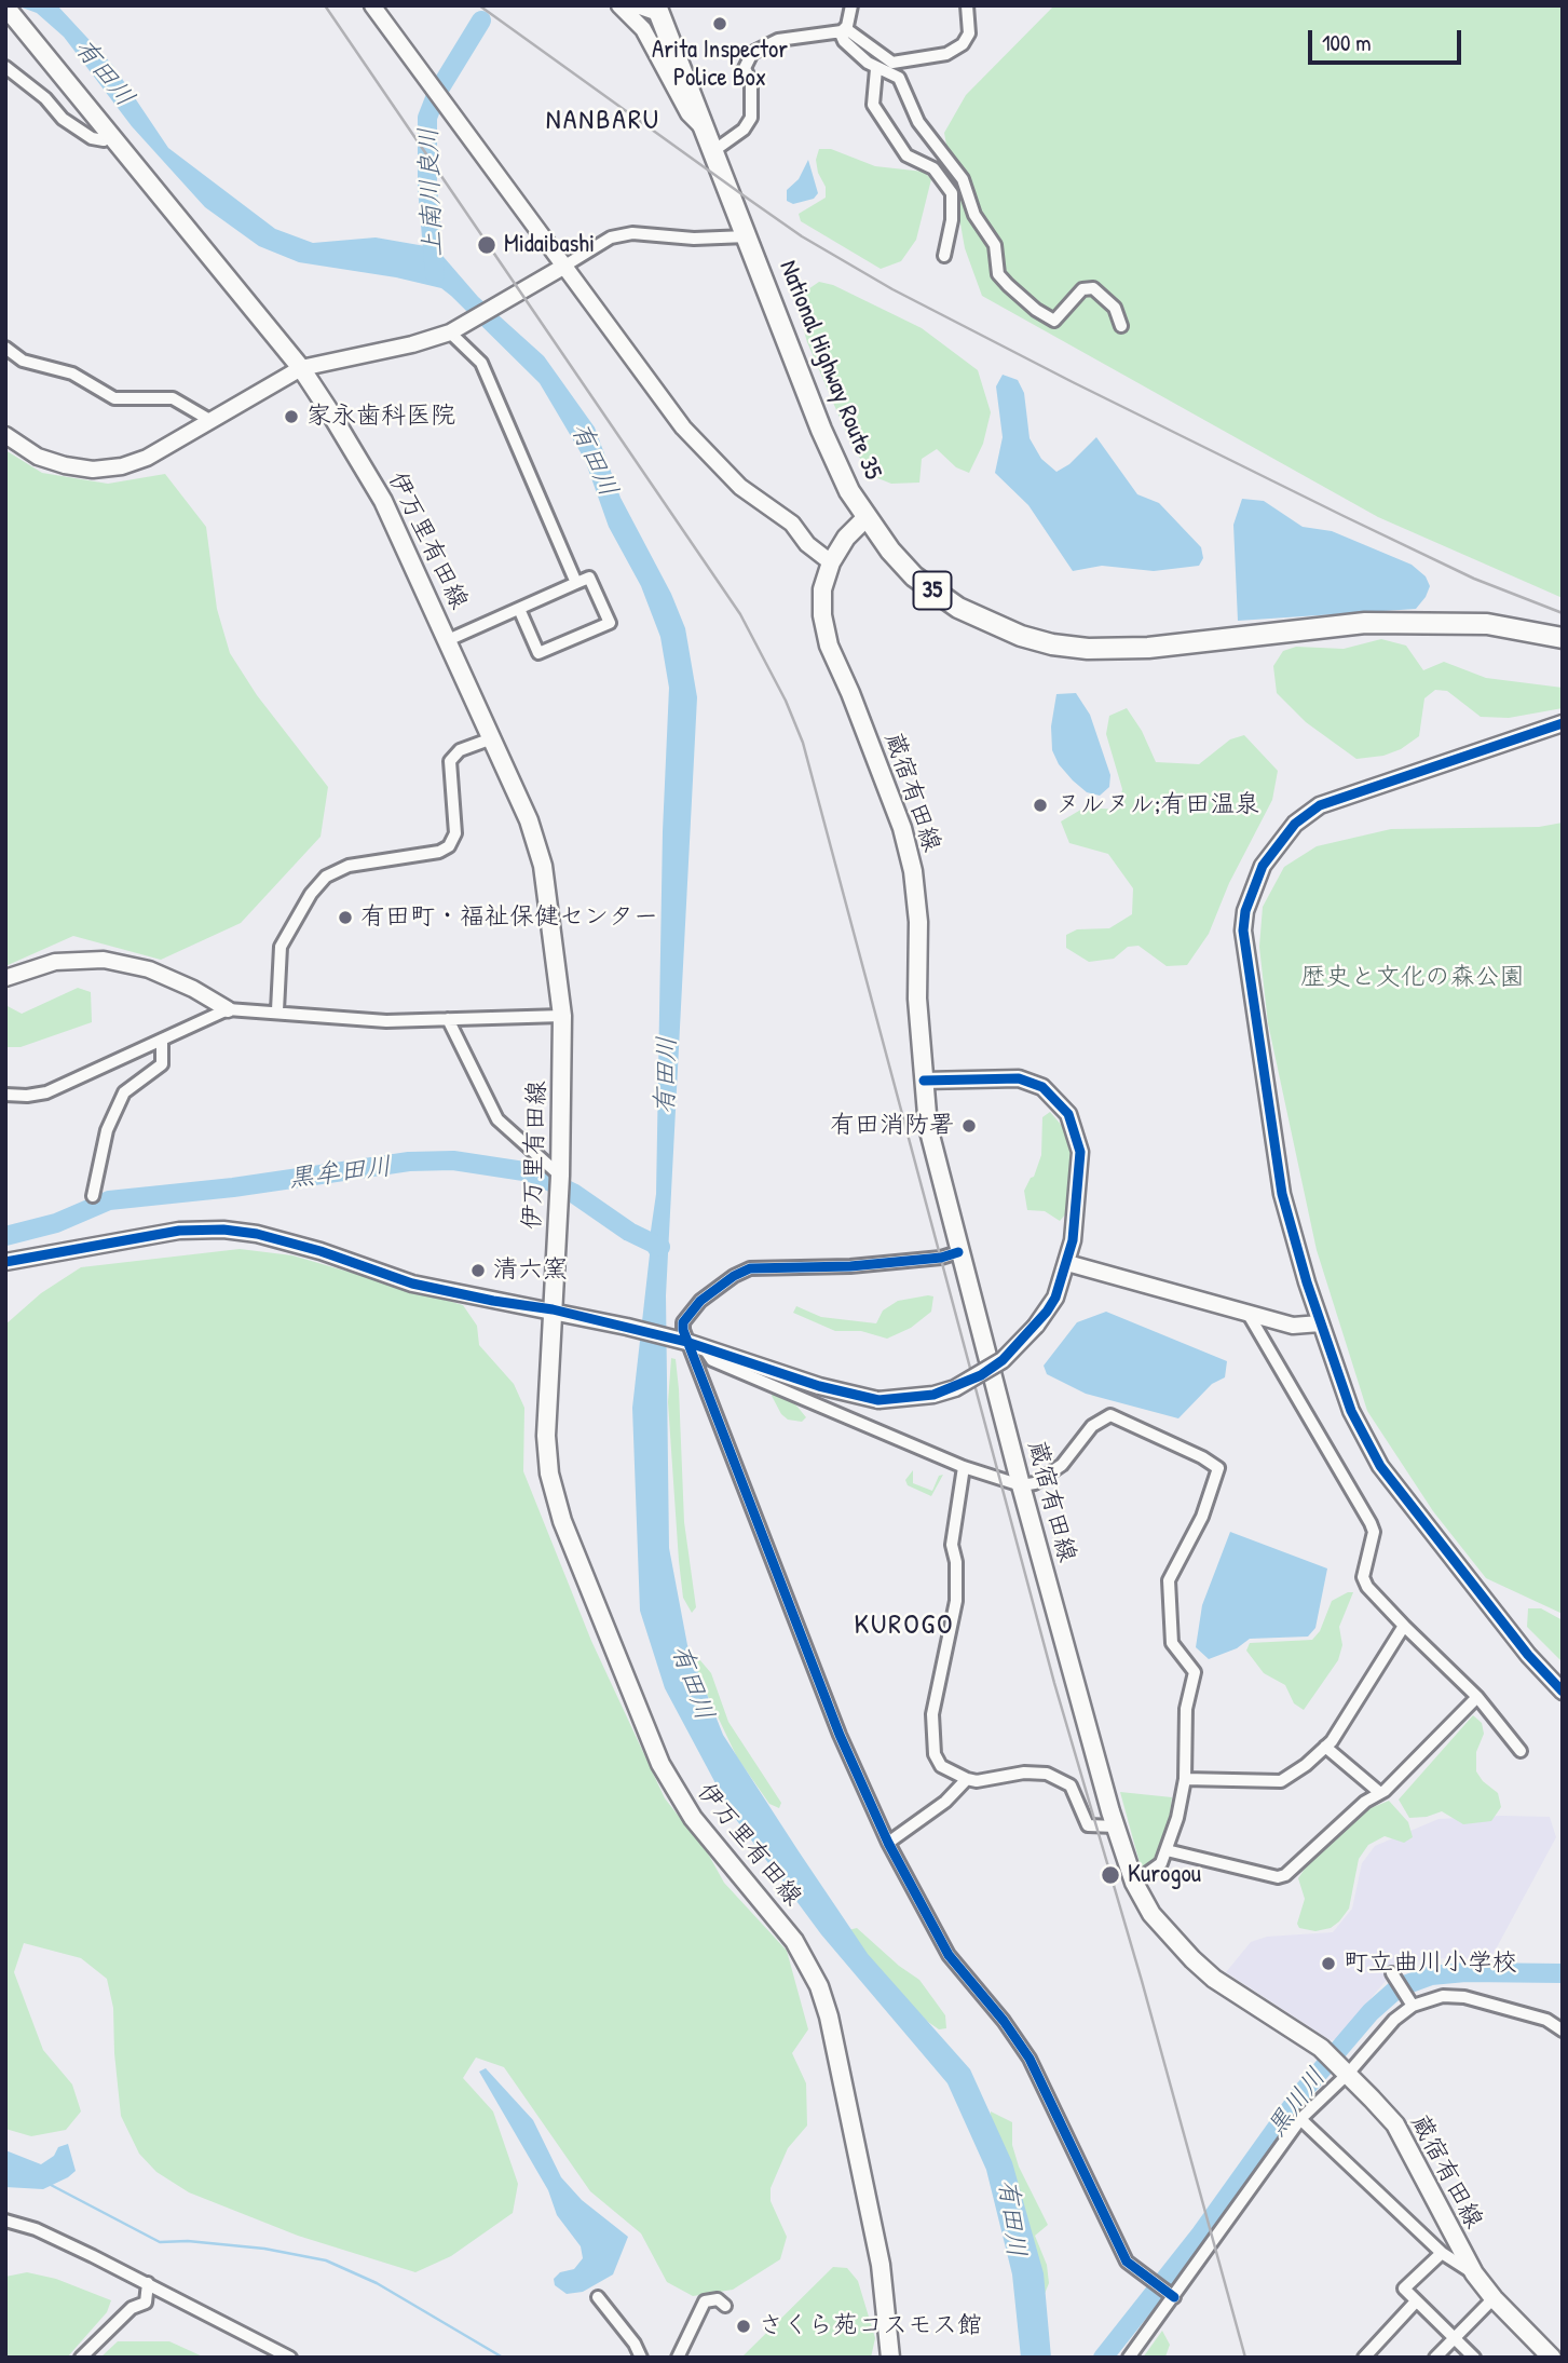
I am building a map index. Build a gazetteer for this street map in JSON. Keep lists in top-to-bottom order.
{
  "streets": {
    "highway": ["National Highway Route 35", "35"],
    "main road": ["伊万里有田線", "蔵宿有田線"]
  },
  "crossings": [
    ["National Highway Route 35", "蔵宿有田線"]
  ],
  "districts": ["NANBARU", "KUROGO"],
  "water": [
    "有田川",
    "上南川良川",
    "黒牟田川",
    "黒川川"
  ],
  "parks": ["歴史と文化の森公園"],
  "places": [
    "Arita Inspector Police Box",
    "Midaibashi",
    "家永歯科医院",
    "ヌルヌル;有田温泉",
    "有田町・福祉保健センター",
    "有田消防署",
    "清六窯",
    "Kurogou",
    "町立曲川小学校",
    "さくら苑コスモス館"
  ],
  "scale_bar": "100 m"
}
